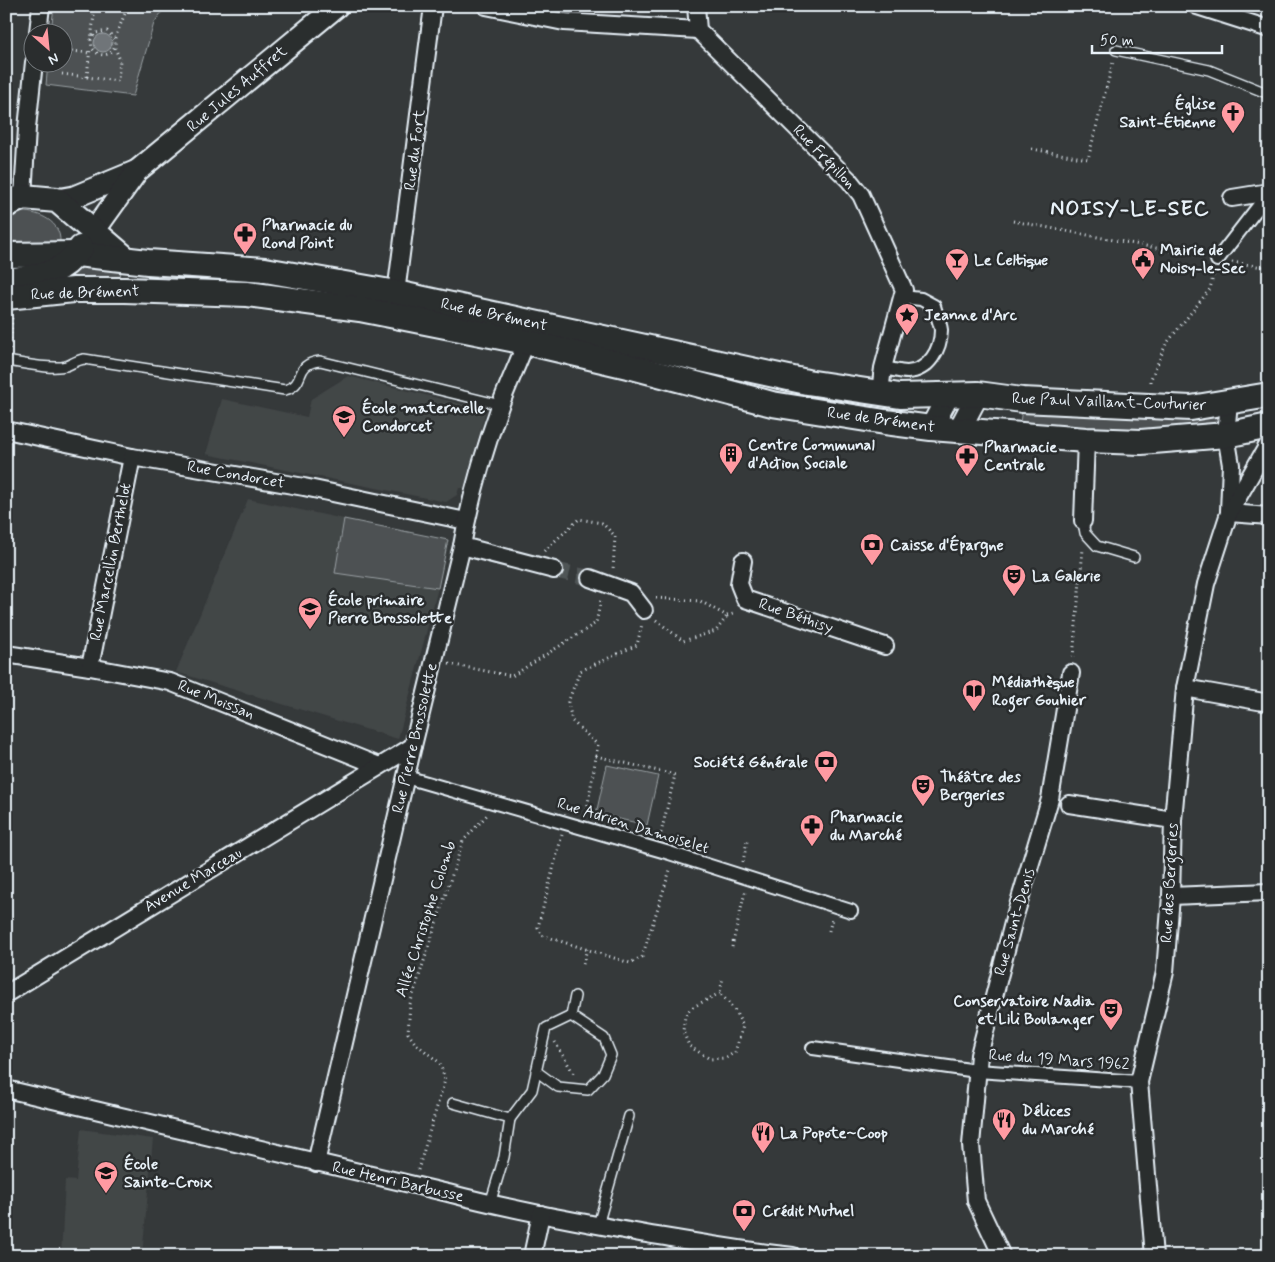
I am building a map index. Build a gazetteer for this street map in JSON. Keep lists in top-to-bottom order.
{
  "streets": {
    "main road": ["Rue de Brément", "Rue Paul Vaillant-Couturier"],
    "street": [
      "Rue Jules Auffret",
      "Rue du Fort",
      "Rue Frépillon",
      "Rue Condorcet",
      "Rue Marcellin Berthelot",
      "Rue Béthisy",
      "Rue Moissan",
      "Rue Pierre Brossolette",
      "Rue Adrien Damoiselet",
      "Avenue Marceau",
      "Rue des Bergeries",
      "Rue Saint-Denis",
      "Rue du 19 Mars 1962",
      "Rue Henri Barbusse"
    ],
    "path": ["Allée Christophe Colomb"]
  },
  "crossings": [
    ["Rue du Fort", "Rue de Brément"],
    ["Rue Frépillon", "Rue de Brément"],
    ["Rue de Brément", "Rue Paul Vaillant-Couturier"],
    ["Rue de Brément", "Rue Pierre Brossolette"],
    ["Rue Paul Vaillant-Couturier", "Rue des Bergeries"],
    ["Rue Condorcet", "Rue Marcellin Berthelot"],
    ["Rue Condorcet", "Rue Pierre Brossolette"],
    ["Rue Marcellin Berthelot", "Rue Moissan"],
    ["Rue Moissan", "Avenue Marceau"],
    ["Rue Pierre Brossolette", "Rue Adrien Damoiselet"],
    ["Rue Pierre Brossolette", "Rue Henri Barbusse"],
    ["Rue Adrien Damoiselet", "Allée Christophe Colomb"],
    ["Rue des Bergeries", "Rue du 19 Mars 1962"],
    ["Allée Christophe Colomb", "Rue Henri Barbusse"],
    ["Rue Saint-Denis", "Rue du 19 Mars 1962"]
  ],
  "districts": ["NOISY-LE-SEC"],
  "places": {
    "church": ["Église Saint-Étienne"],
    "pharmacy": ["Pharmacie du Rond Point", "Pharmacie Centrale", "Pharmacie du Marché"],
    "public building": ["Mairie de Noisy-le-Sec"],
    "bar": ["Le Celtique"],
    "place": ["Jeanne d'Arc"],
    "school or university": ["École maternelle Condorcet", "École primaire Pierre Brossolette", "École Sainte-Croix"],
    "building": ["Centre Communal d'Action Sociale"],
    "bank": ["Caisse d'Épargne", "Société Générale", "Crédit Mutuel"],
    "theatre": ["La Galerie", "Théâtre des Bergeries", "Conservatoire Nadia et Lili Boulanger"],
    "library": ["Médiathèque Roger Gouhier"],
    "restaurant": ["Délices du Marché", "La Popote~Coop"]
  },
  "scale_bar": "50 m",
  "north": "bottom right"
}
